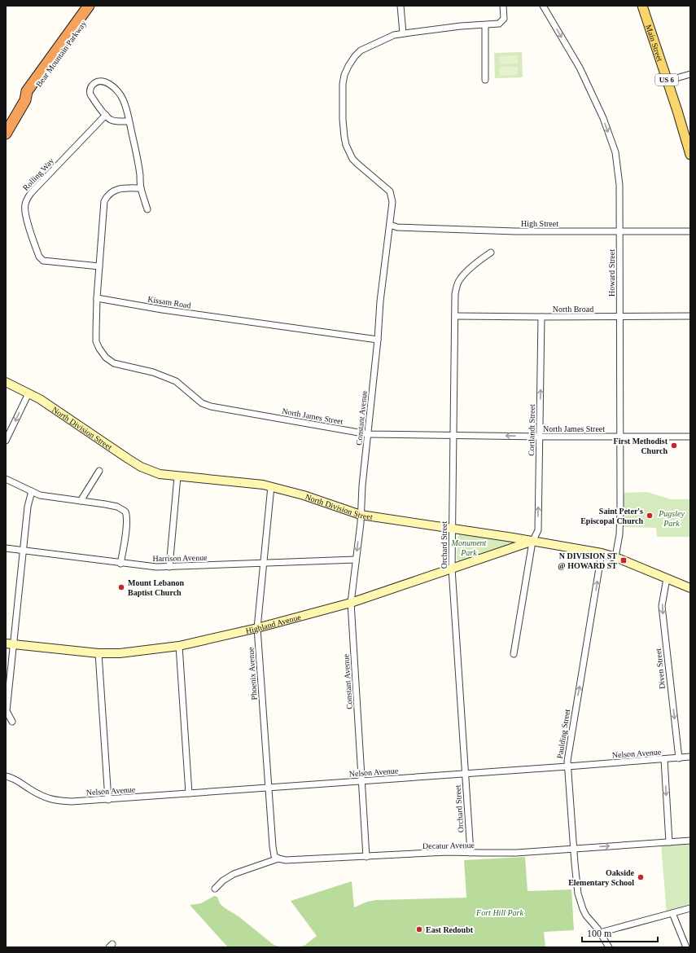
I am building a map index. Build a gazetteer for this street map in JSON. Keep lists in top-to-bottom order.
{
  "streets": {
    "highway": ["Bear Mountain Parkway"],
    "main road": ["Main Street", "US 6"],
    "street": [
      "Rolling Way",
      "High Street",
      "Howard Street",
      "Kissam Road",
      "North Broad",
      "North James Street",
      "Constant Avenue",
      "North Division Street",
      "Cortlandt Street",
      "Orchard Street",
      "Harrison Avenue",
      "Highland Avenue",
      "Diven Street",
      "Phoenix Avenue",
      "Paulding Street",
      "Nelson Avenue",
      "Decatur Avenue"
    ]
  },
  "crossings": [
    ["High Street", "Howard Street"],
    ["High Street", "Constant Avenue"],
    ["Howard Street", "North Broad"],
    ["Howard Street", "North James Street"],
    ["Howard Street", "North Division Street"],
    ["Kissam Road", "North James Street"],
    ["Kissam Road", "Constant Avenue"],
    ["North Broad", "Cortlandt Street"],
    ["North Broad", "Orchard Street"],
    ["North James Street", "Constant Avenue"],
    ["North James Street", "Cortlandt Street"],
    ["North James Street", "Orchard Street"],
    ["Constant Avenue", "North Division Street"],
    ["Constant Avenue", "Harrison Avenue"],
    ["Constant Avenue", "Highland Avenue"],
    ["Constant Avenue", "Nelson Avenue"],
    ["Constant Avenue", "Decatur Avenue"],
    ["North Division Street", "Cortlandt Street"],
    ["North Division Street", "Orchard Street"],
    ["North Division Street", "Highland Avenue"],
    ["North Division Street", "Diven Street"],
    ["North Division Street", "Phoenix Avenue"],
    ["North Division Street", "Paulding Street"],
    ["Cortlandt Street", "Highland Avenue"],
    ["Orchard Street", "Highland Avenue"],
    ["Orchard Street", "Nelson Avenue"],
    ["Orchard Street", "Decatur Avenue"],
    ["Harrison Avenue", "Phoenix Avenue"],
    ["Highland Avenue", "Phoenix Avenue"],
    ["Diven Street", "Nelson Avenue"],
    ["Phoenix Avenue", "Nelson Avenue"],
    ["Phoenix Avenue", "Decatur Avenue"],
    ["Paulding Street", "Nelson Avenue"],
    ["Paulding Street", "Decatur Avenue"]
  ],
  "one_way": [
    "Howard Street",
    "Cortlandt Street",
    "Diven Street",
    "Paulding Street"
  ],
  "parks": ["Pugsley Park", "Monument Park", "Fort Hill Park"],
  "places": {
    "other": [
      "First Methodist Church",
      "Saint Peter's Episcopal Church",
      "Mount Lebanon Baptist Church",
      "Oakside Elementary School",
      "East Redoubt"
    ],
    "transit": ["N DIVISION ST @ HOWARD ST"]
  },
  "scale_bar": "100 m"
}
